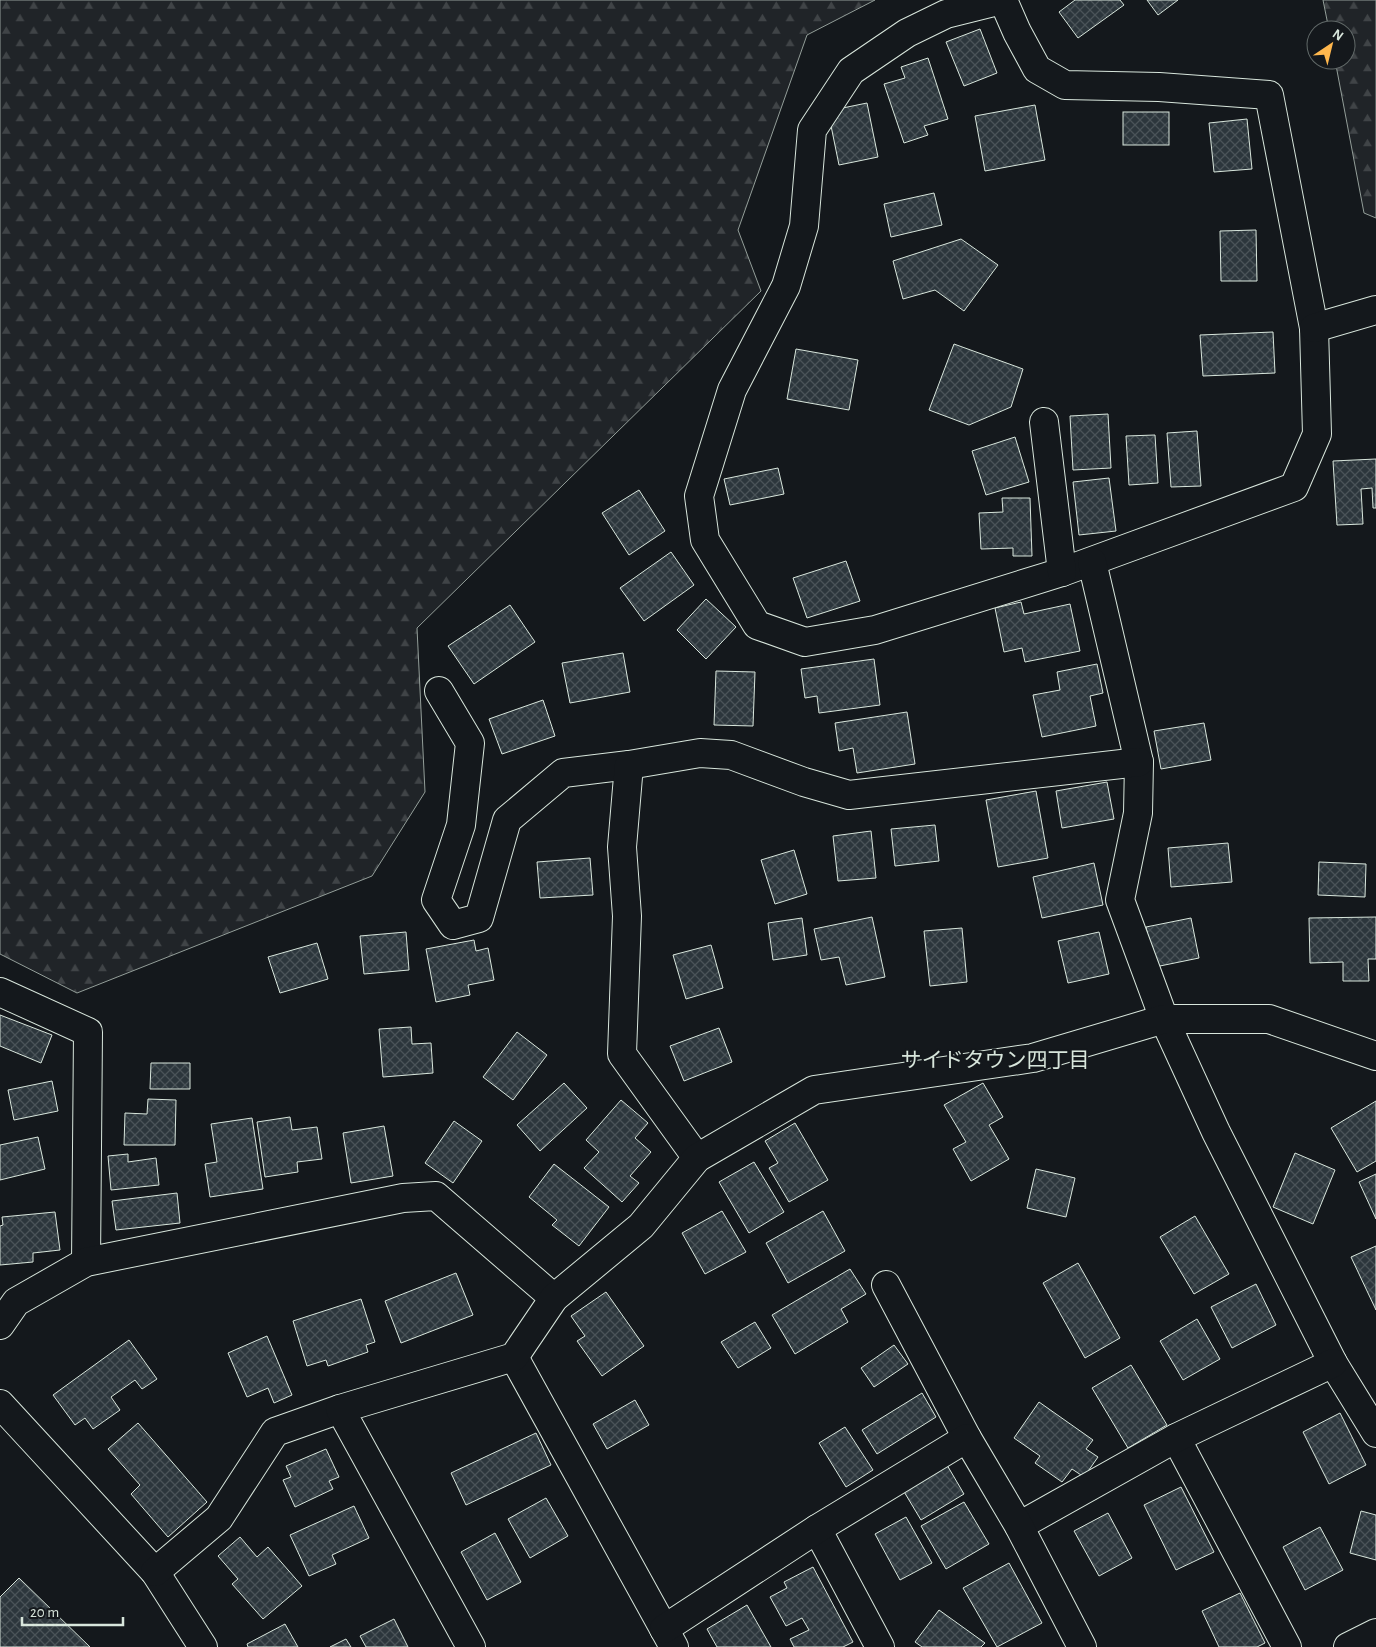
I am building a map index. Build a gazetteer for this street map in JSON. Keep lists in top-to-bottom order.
{
  "districts": ["サイドタウン四丁目"],
  "scale_bar": "20 m",
  "north": "top right"
}
